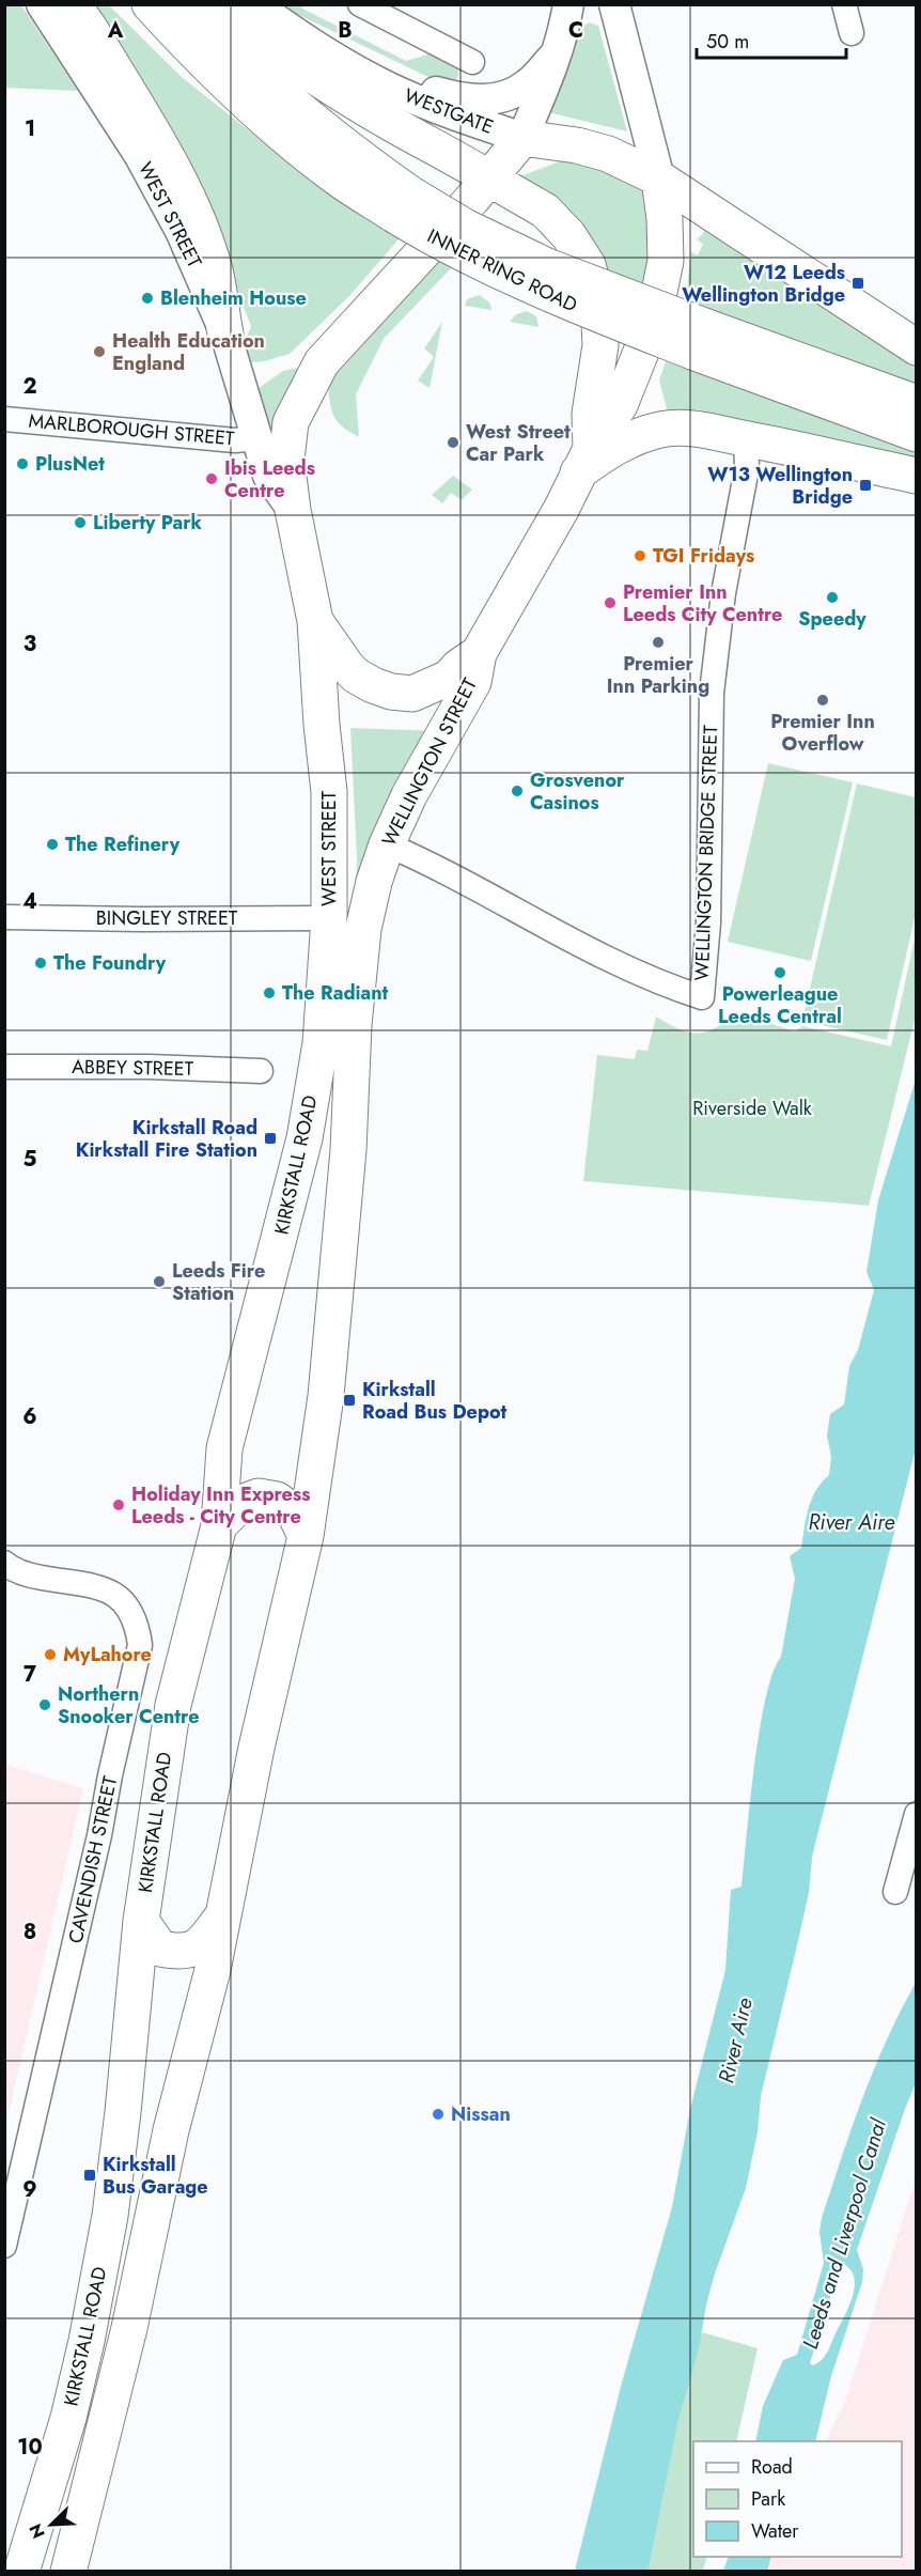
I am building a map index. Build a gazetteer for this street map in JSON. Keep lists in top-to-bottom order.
{
  "streets": {
    "main road": [
      "WESTGATE",
      "WEST STREET",
      "INNER RING ROAD",
      "WELLINGTON STREET",
      "KIRKSTALL ROAD"
    ],
    "street": [
      "MARLBOROUGH STREET",
      "WELLINGTON BRIDGE STREET",
      "BINGLEY STREET",
      "ABBEY STREET",
      "CAVENDISH STREET"
    ]
  },
  "crossings": [
    ["WEST STREET", "MARLBOROUGH STREET"],
    ["WEST STREET", "BINGLEY STREET"],
    ["WEST STREET", "KIRKSTALL ROAD"],
    ["WELLINGTON STREET", "WELLINGTON BRIDGE STREET"],
    ["WELLINGTON STREET", "KIRKSTALL ROAD"]
  ],
  "water": ["River Aire", "Leeds and Liverpool Canal"],
  "parks": ["Riverside Walk"],
  "places": {
    "transit": [
      "W12 Leeds Wellington Bridge",
      "W13 Wellington Bridge",
      "Kirkstall Road Kirkstall Fire Station",
      "Kirkstall Road Bus Depot",
      "Kirkstall Bus Garage"
    ],
    "other": [
      "Blenheim House",
      "Health Education England",
      "West Street Car Park",
      "PlusNet",
      "Ibis Leeds Centre",
      "Liberty Park",
      "TGI Fridays",
      "Speedy",
      "Premier Inn Leeds City Centre",
      "Premier Inn Parking",
      "Premier Inn Overflow",
      "Grosvenor Casinos",
      "The Refinery",
      "The Foundry",
      "Powerleague Leeds Central",
      "The Radiant",
      "Leeds Fire Station",
      "Holiday Inn Express Leeds - City Centre",
      "MyLahore",
      "Northern Snooker Centre",
      "Nissan"
    ]
  },
  "legend": ["Road", "Park", "Water"],
  "scale_bar": "50 m",
  "north": "bottom left",
  "grid": {
    "columns": ["A", "B", "C"],
    "rows": [
      "1",
      "2",
      "3",
      "4",
      "5",
      "6",
      "7",
      "8",
      "9",
      "10"
    ]
  }
}
